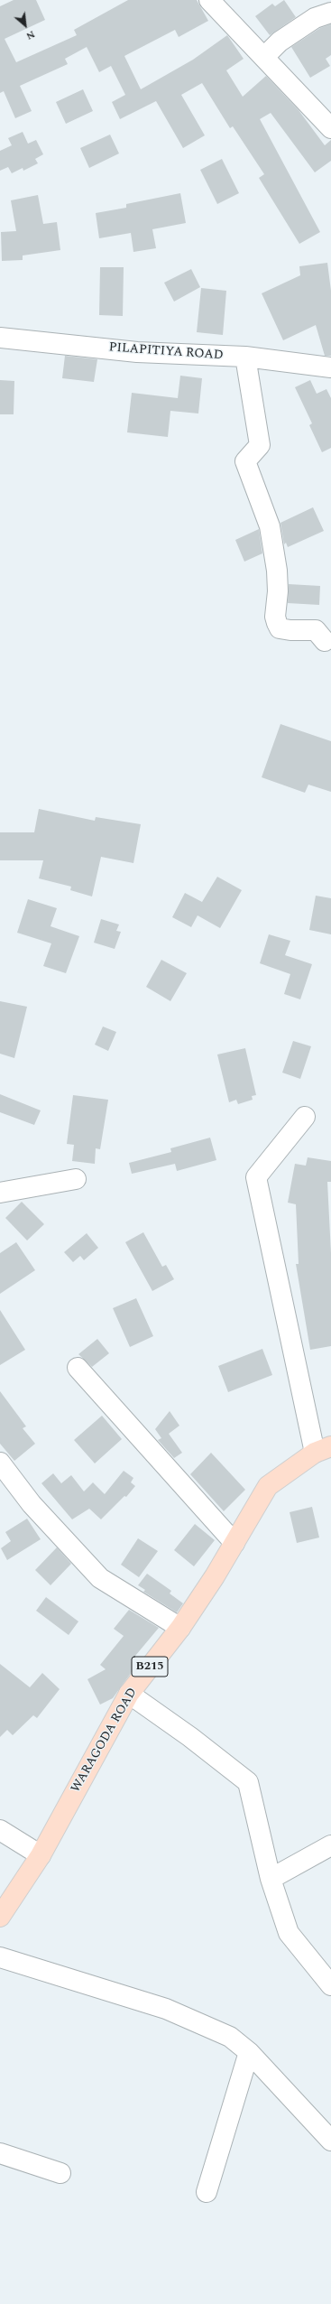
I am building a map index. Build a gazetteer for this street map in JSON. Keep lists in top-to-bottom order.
{
  "streets": {
    "main road": ["B215", "WARAGODA ROAD"],
    "street": ["PILAPITIYA ROAD"]
  },
  "north": "bottom right"
}
